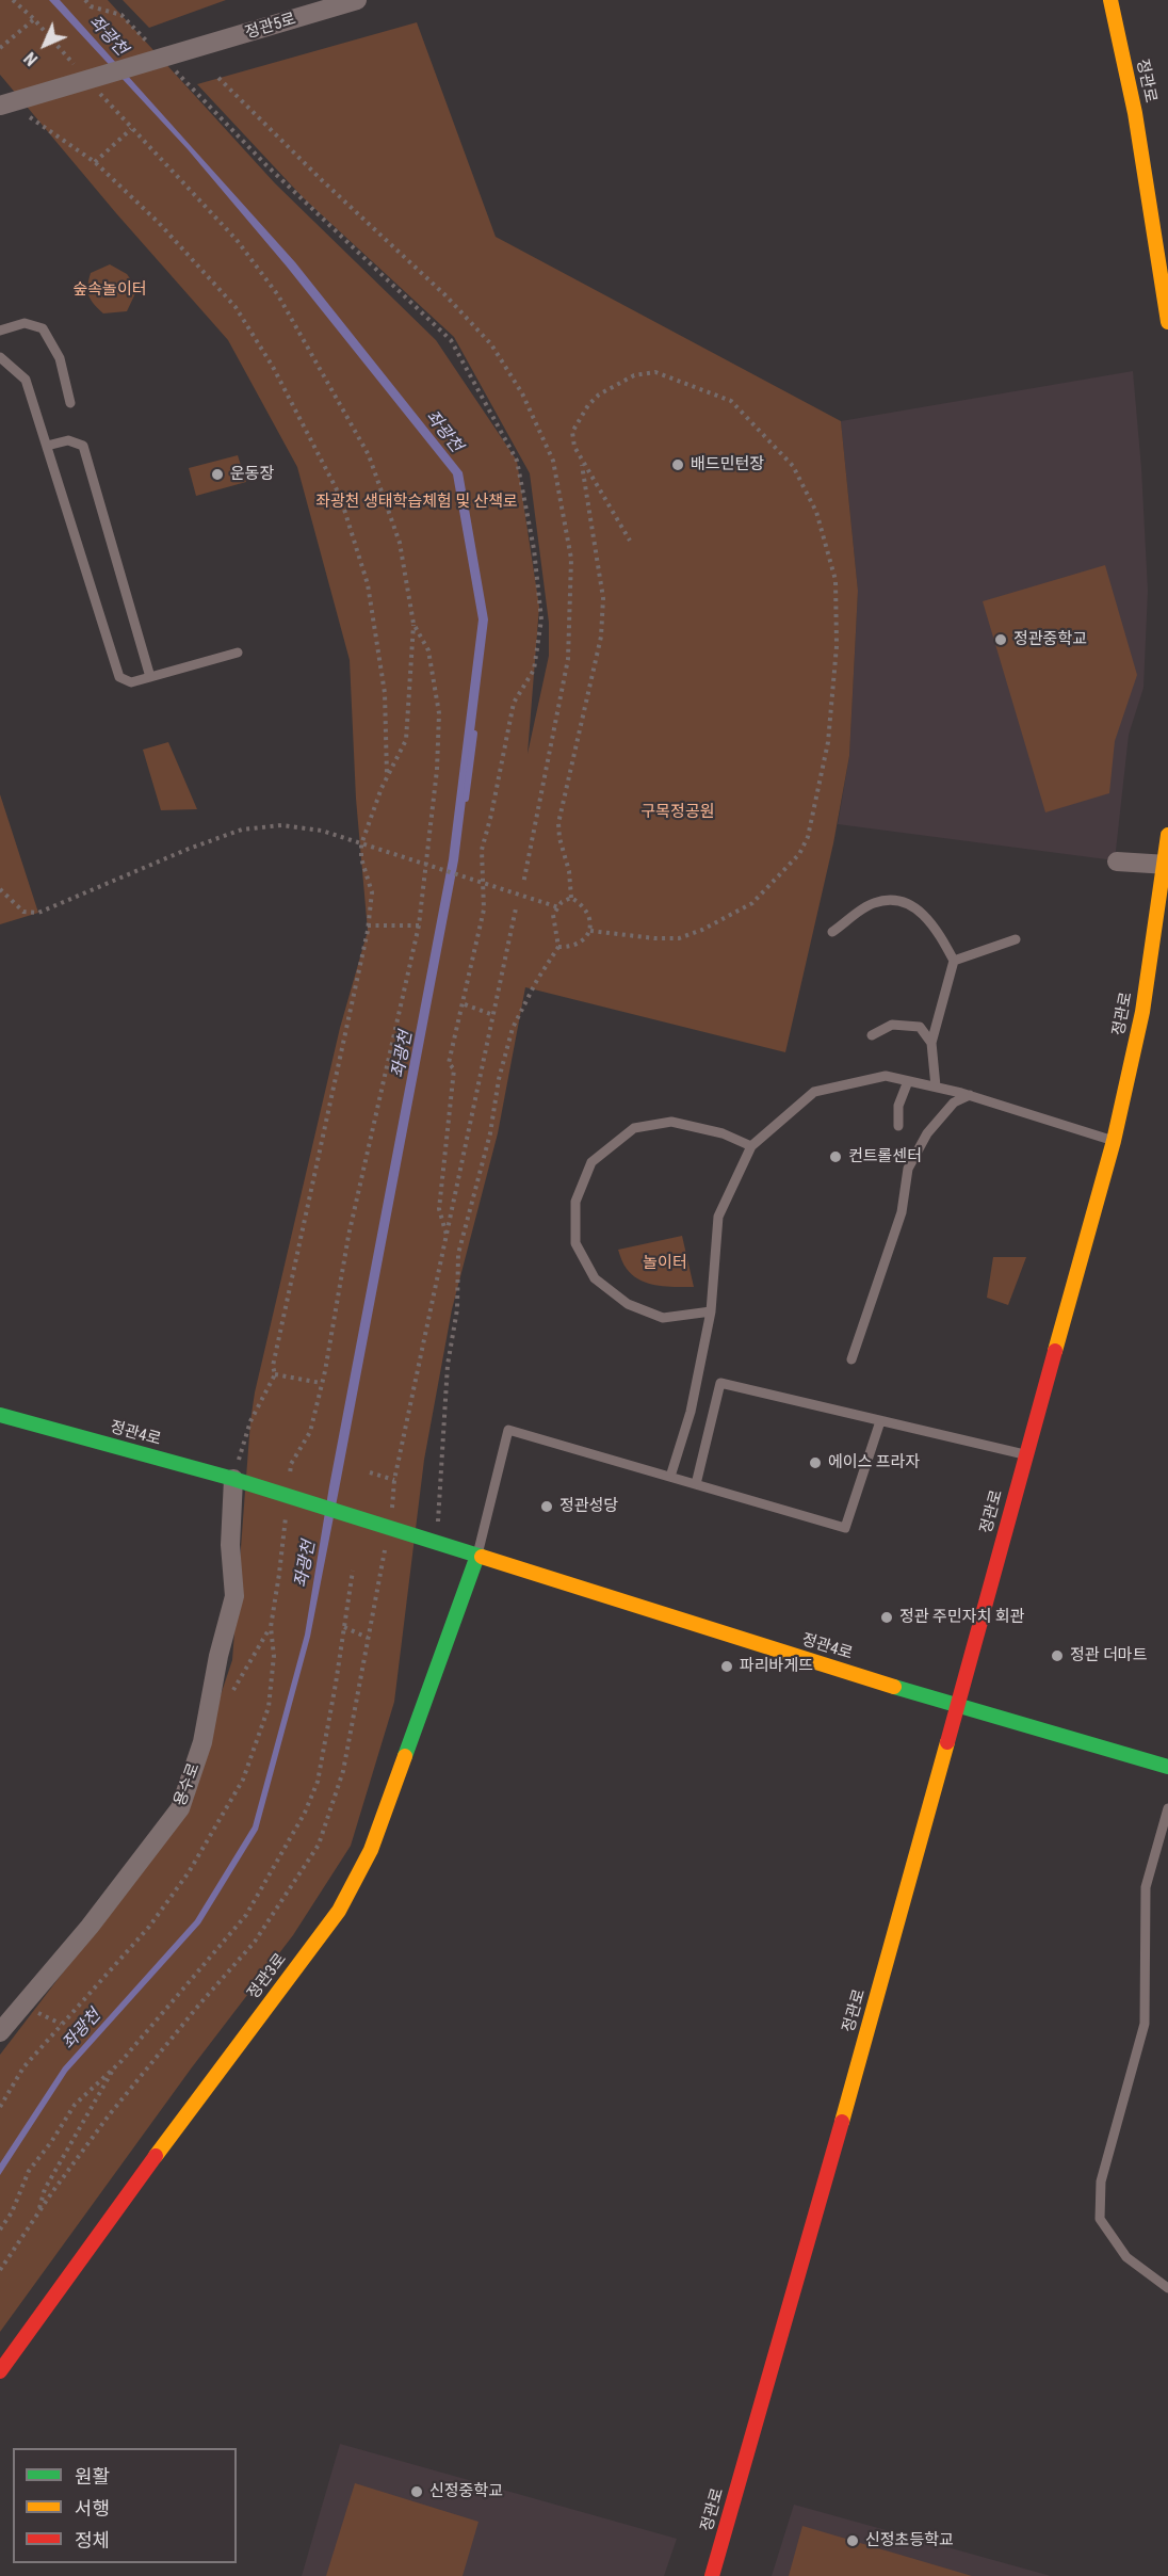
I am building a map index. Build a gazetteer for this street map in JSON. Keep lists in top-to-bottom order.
{
  "streets": {
    "street": [
      "정관5로",
      "정관로",
      "정관4로",
      "용수로",
      "정관3로"
    ]
  },
  "crossings": [
    ["정관로", "정관4로"],
    ["정관4로", "용수로"],
    ["정관4로", "정관3로"]
  ],
  "water": ["좌광천"],
  "parks": [
    "숲속놀이터",
    "좌광천 생태학습체험 및 산책로",
    "구목정공원",
    "놀이터"
  ],
  "places": [
    "배드민턴장",
    "운동장",
    "정관중학교",
    "컨트롤센터",
    "에이스 프라자",
    "정관성당",
    "정관 주민자치 회관",
    "정관 더마트",
    "파리바게뜨",
    "신정중학교",
    "신정초등학교"
  ],
  "legend": ["원활", "서행", "정체"],
  "north": "bottom left"
}
